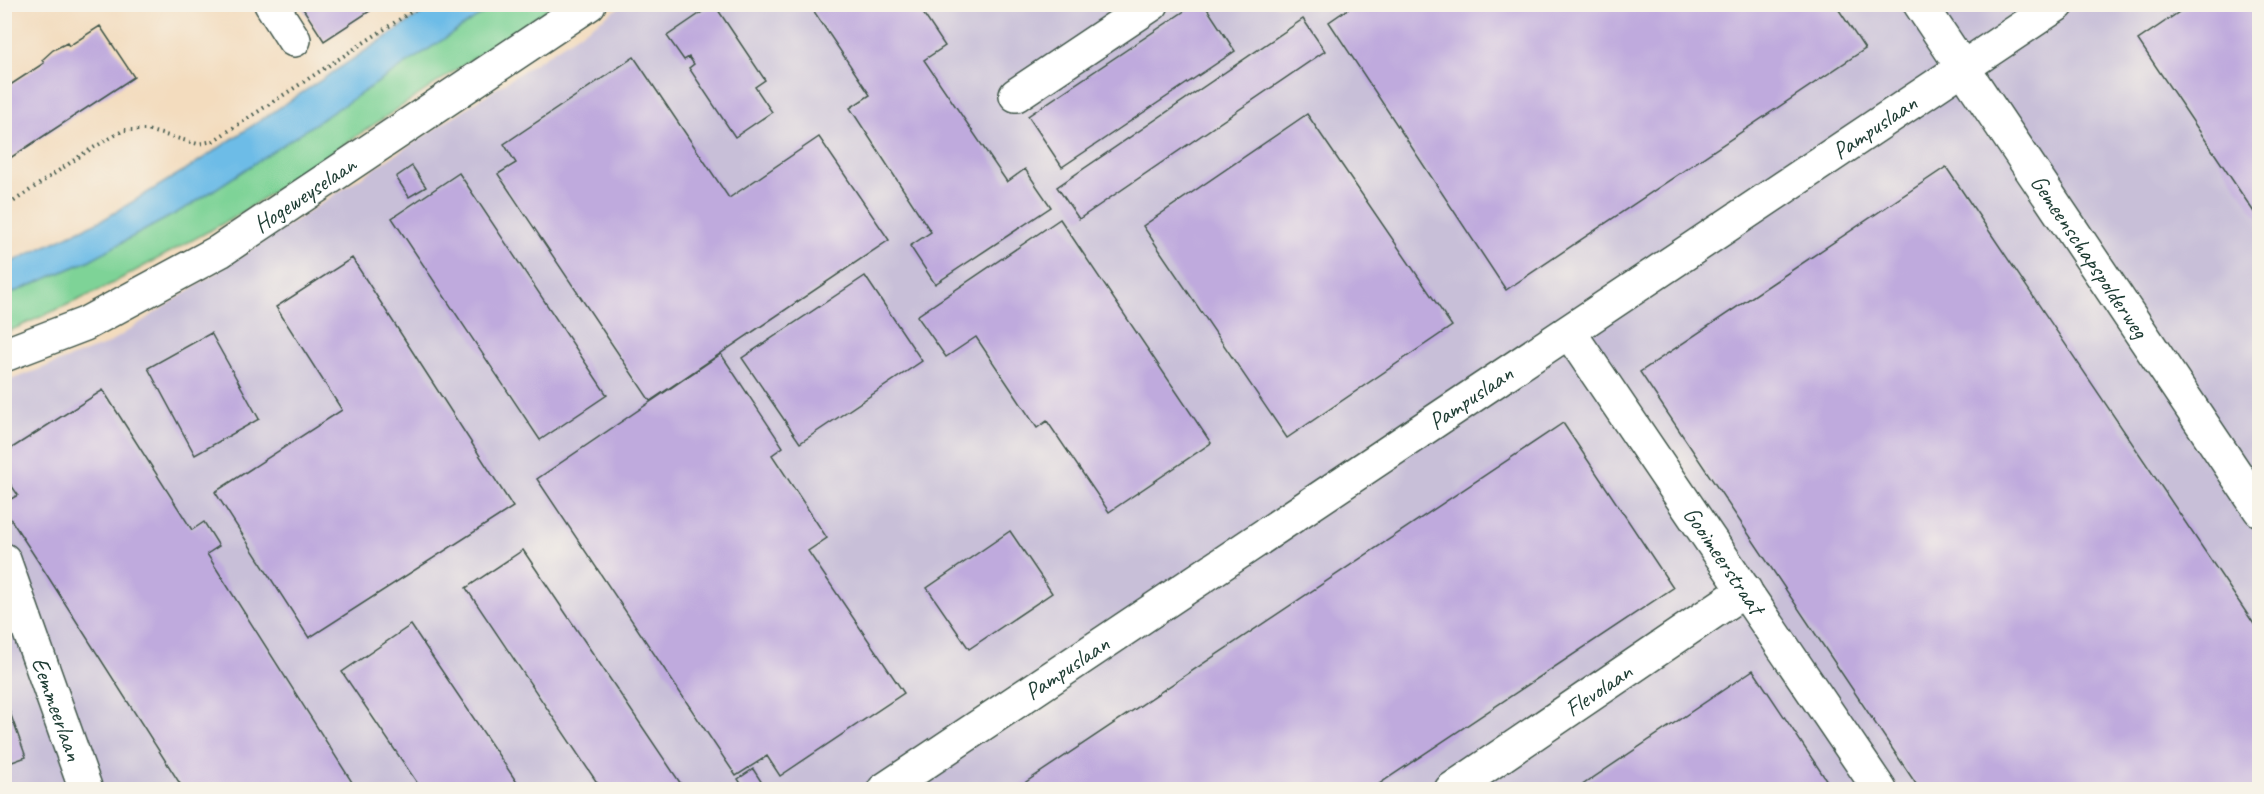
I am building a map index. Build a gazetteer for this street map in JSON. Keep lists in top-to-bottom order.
{
  "streets": {
    "street": [
      "Pampuslaan",
      "Hogeweyselaan",
      "Gemeenschapspolderweg",
      "Gooimeerstraat",
      "Flevolaan",
      "Eemmeerlaan"
    ]
  },
  "crossings": [
    ["Pampuslaan", "Gemeenschapspolderweg"],
    ["Pampuslaan", "Gooimeerstraat"],
    ["Gooimeerstraat", "Flevolaan"]
  ]
}
